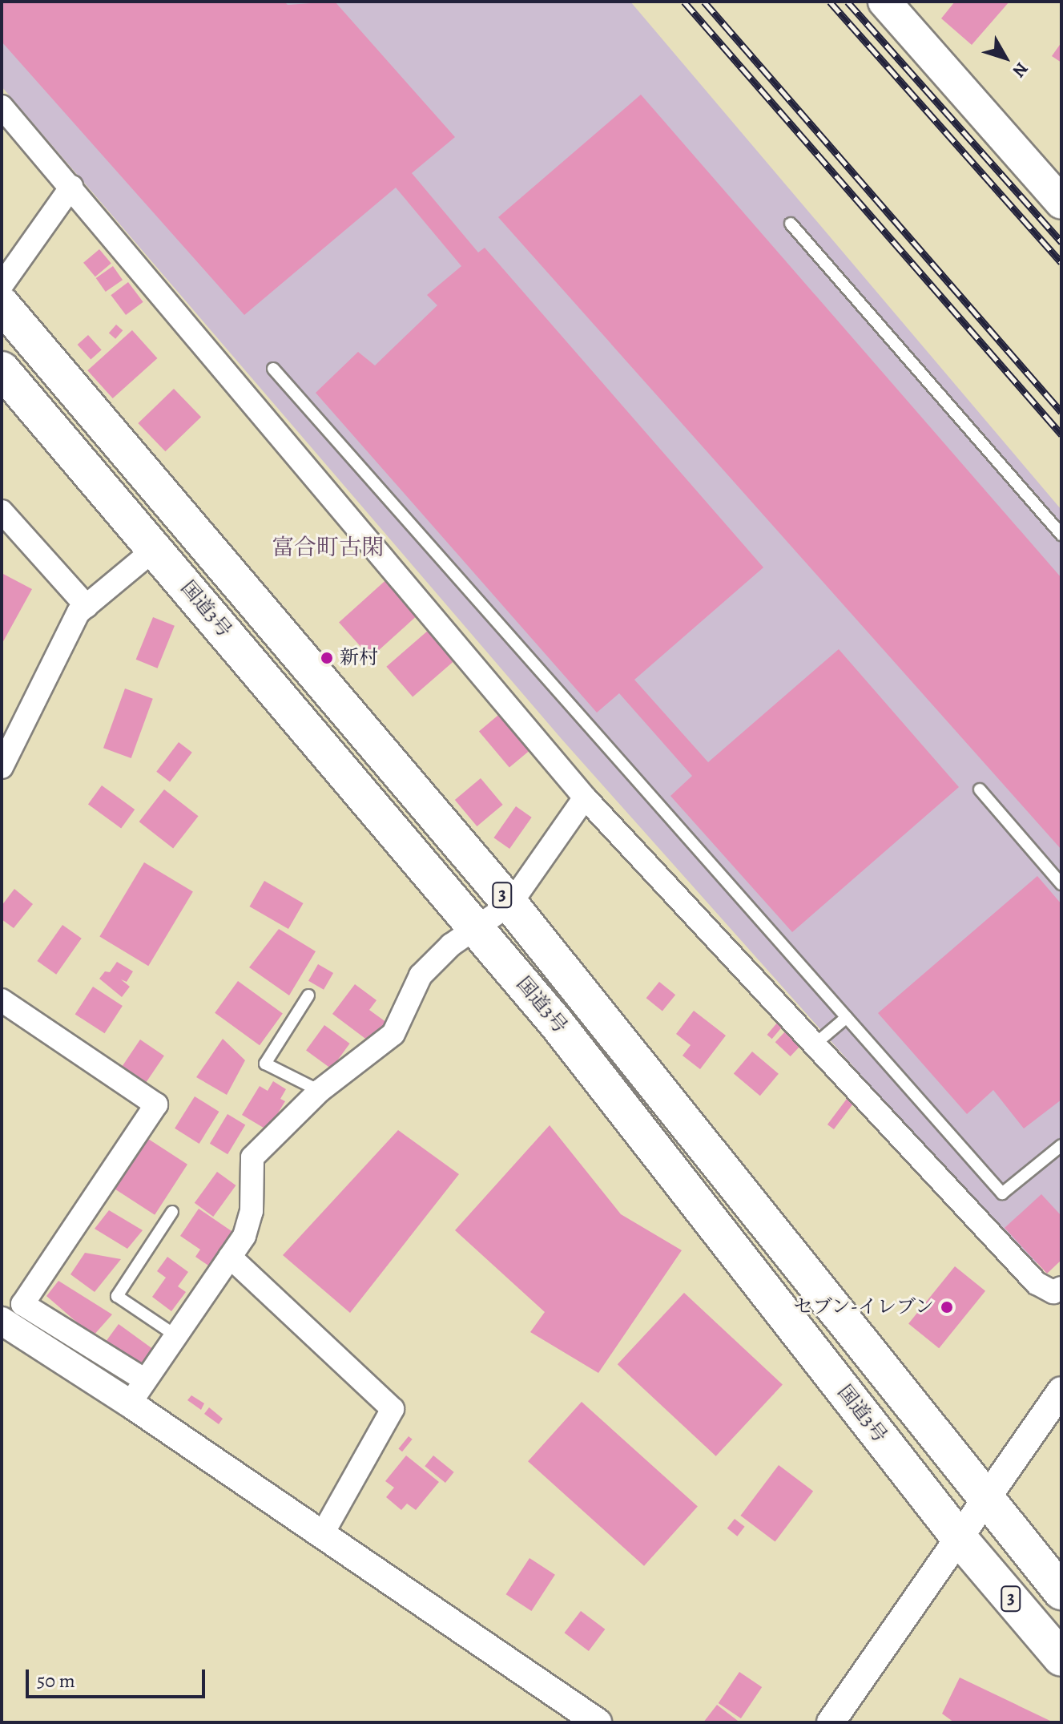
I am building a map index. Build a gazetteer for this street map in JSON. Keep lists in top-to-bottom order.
{
  "streets": {
    "highway": ["国道3号", "3"]
  },
  "districts": ["富合町古閑"],
  "places": ["新村", "セブン-イレブン"],
  "scale_bar": "50 m",
  "north": "bottom right"
}
